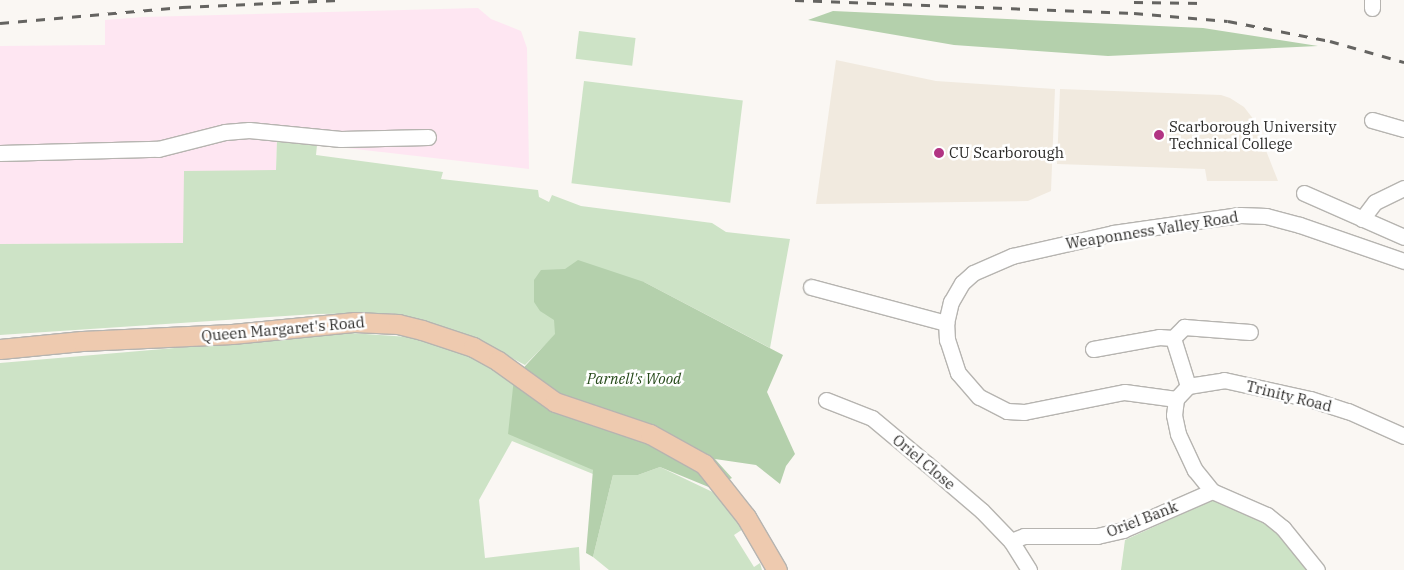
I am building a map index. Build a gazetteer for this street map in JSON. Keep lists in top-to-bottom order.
{
  "streets": {
    "main road": ["Queen Margaret's Road"],
    "street": [
      "Weaponness Valley Road",
      "Trinity Road",
      "Oriel Close",
      "Oriel Bank"
    ]
  },
  "crossings": [
    ["Oriel Close", "Oriel Bank"]
  ],
  "parks": ["Parnell's Wood"],
  "places": ["Scarborough University Technical College", "CU Scarborough"]
}
